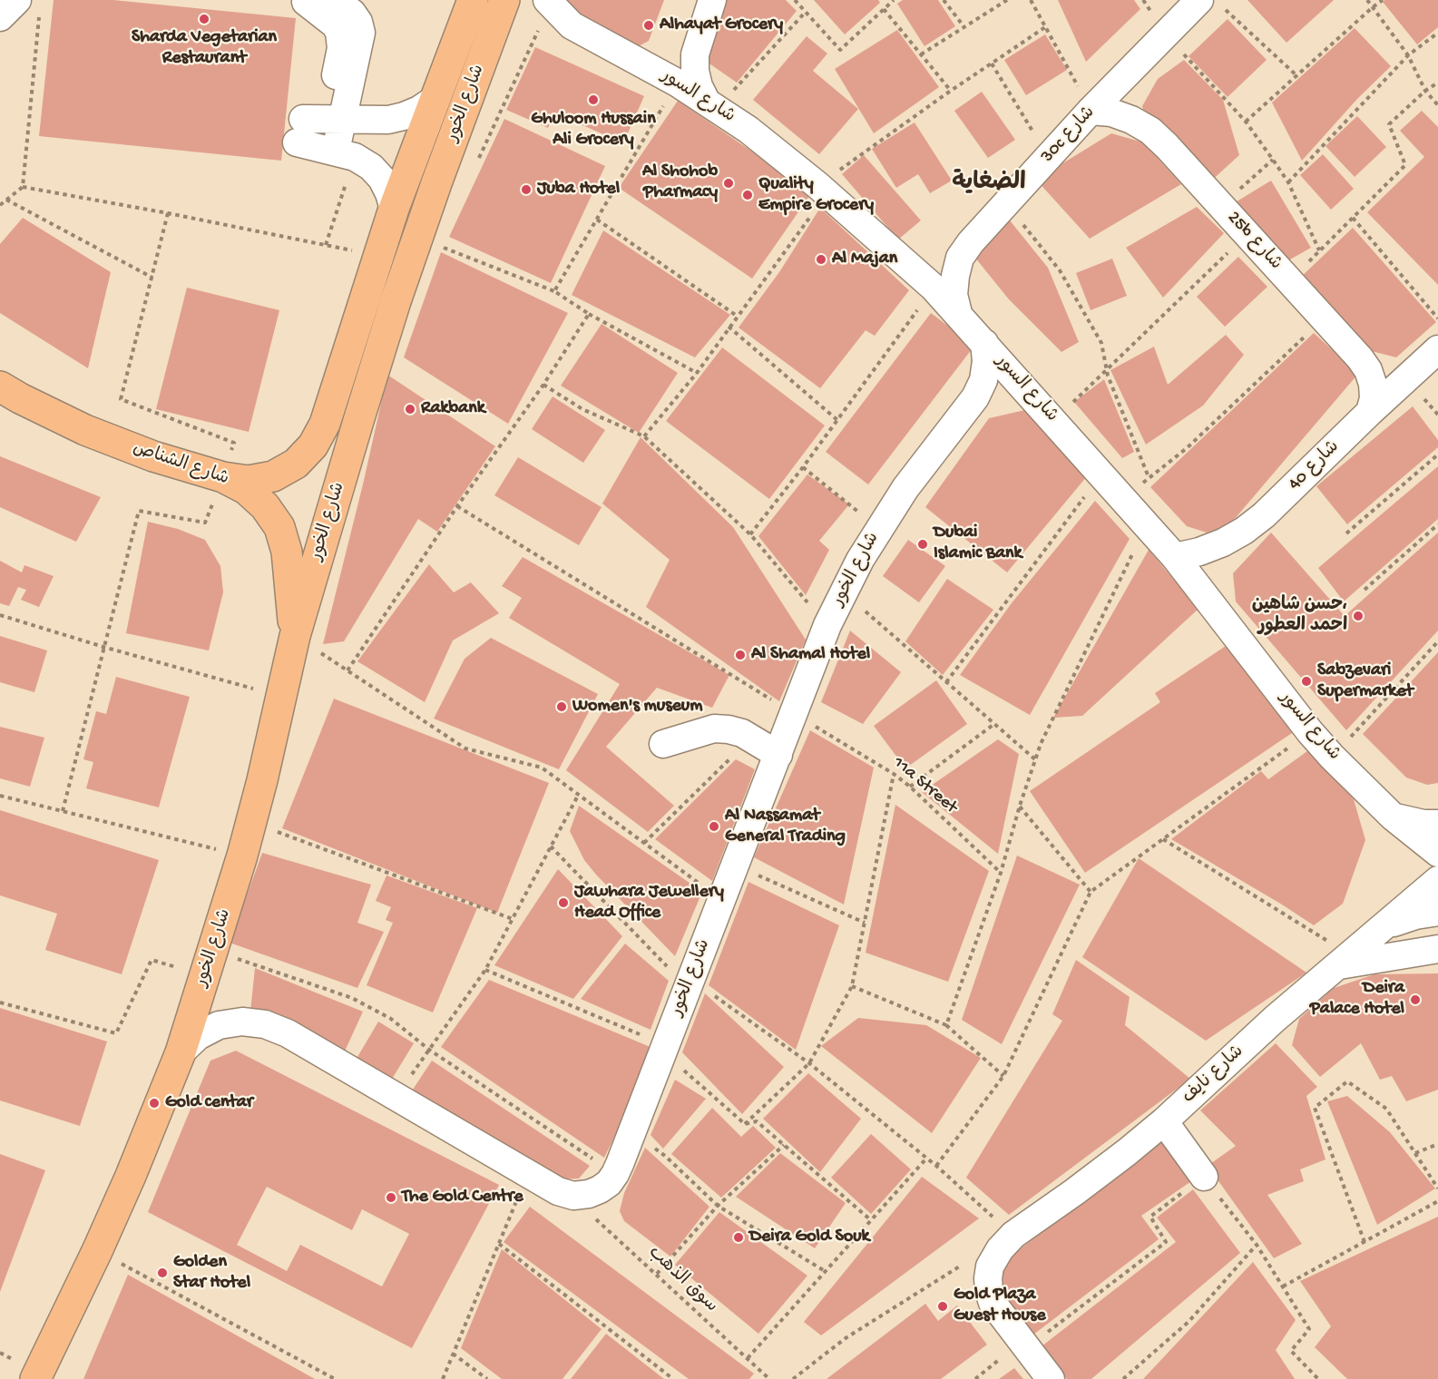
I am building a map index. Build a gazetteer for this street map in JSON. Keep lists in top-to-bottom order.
{
  "streets": {
    "main road": ["شارع الخور", "شارع الشناص"],
    "street": [
      "شارع السور",
      "30c شارع",
      "25b شارع",
      "شارع 40",
      "شارع نايف"
    ],
    "path": ["11a Street", "سوق الذهب"]
  },
  "crossings": [
    ["شارع السور", "شارع الخور"],
    ["شارع السور", "30c شارع"],
    ["شارع السور", "شارع 40"],
    ["شارع الخور", "شارع الشناص"],
    ["شارع الخور", "11a Street"],
    ["شارع الخور", "سوق الذهب"],
    ["30c شارع", "25b شارع"],
    ["25b شارع", "شارع 40"]
  ],
  "districts": ["الضغاية"],
  "places": [
    "Sharda Vegetarian Restaurant",
    "Alhayat Grocery",
    "Ghuloom Hussain Ali Grocery",
    "Al Shohob Pharmacy",
    "Juba Hotel",
    "Quality Empire Grocery",
    "Al Majan",
    "Rakbank",
    "Dubai Islamic Bank",
    "حسن شاهين، احمد العطور",
    "Al Shamal Hotel",
    "Sabzevari Supermarket",
    "Women's museum",
    "Al Nassamat General Trading",
    "Jawhara Jewellery Head Office",
    "Deira Palace Hotel",
    "Gold centar",
    "The Gold Centre",
    "Deira Gold Souk",
    "Golden Star Hotel",
    "Gold Plaza Guest House"
  ]
}
